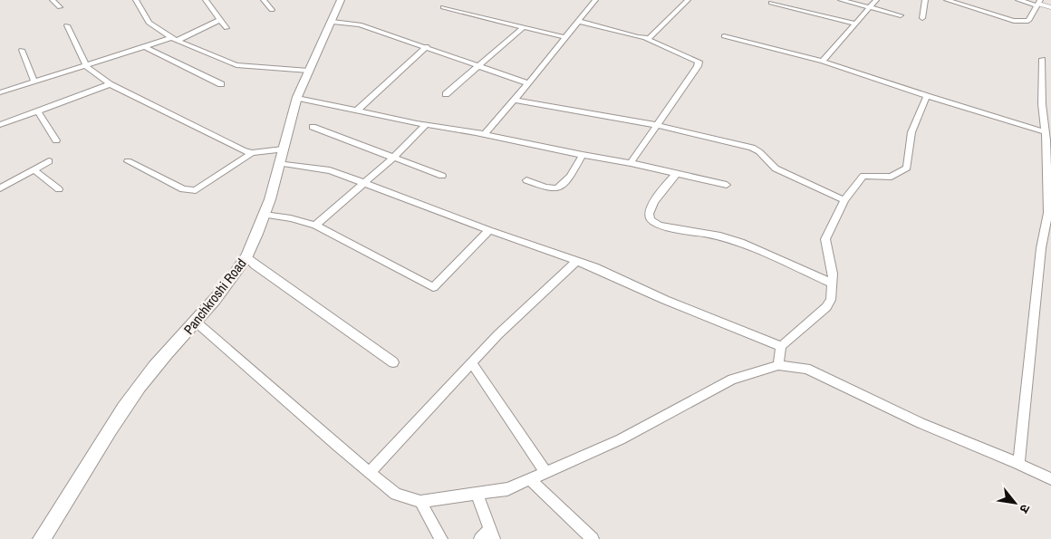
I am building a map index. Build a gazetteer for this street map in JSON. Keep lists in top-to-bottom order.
{
  "streets": {
    "street": ["Panchkroshi Road"]
  },
  "north": "bottom right"
}
